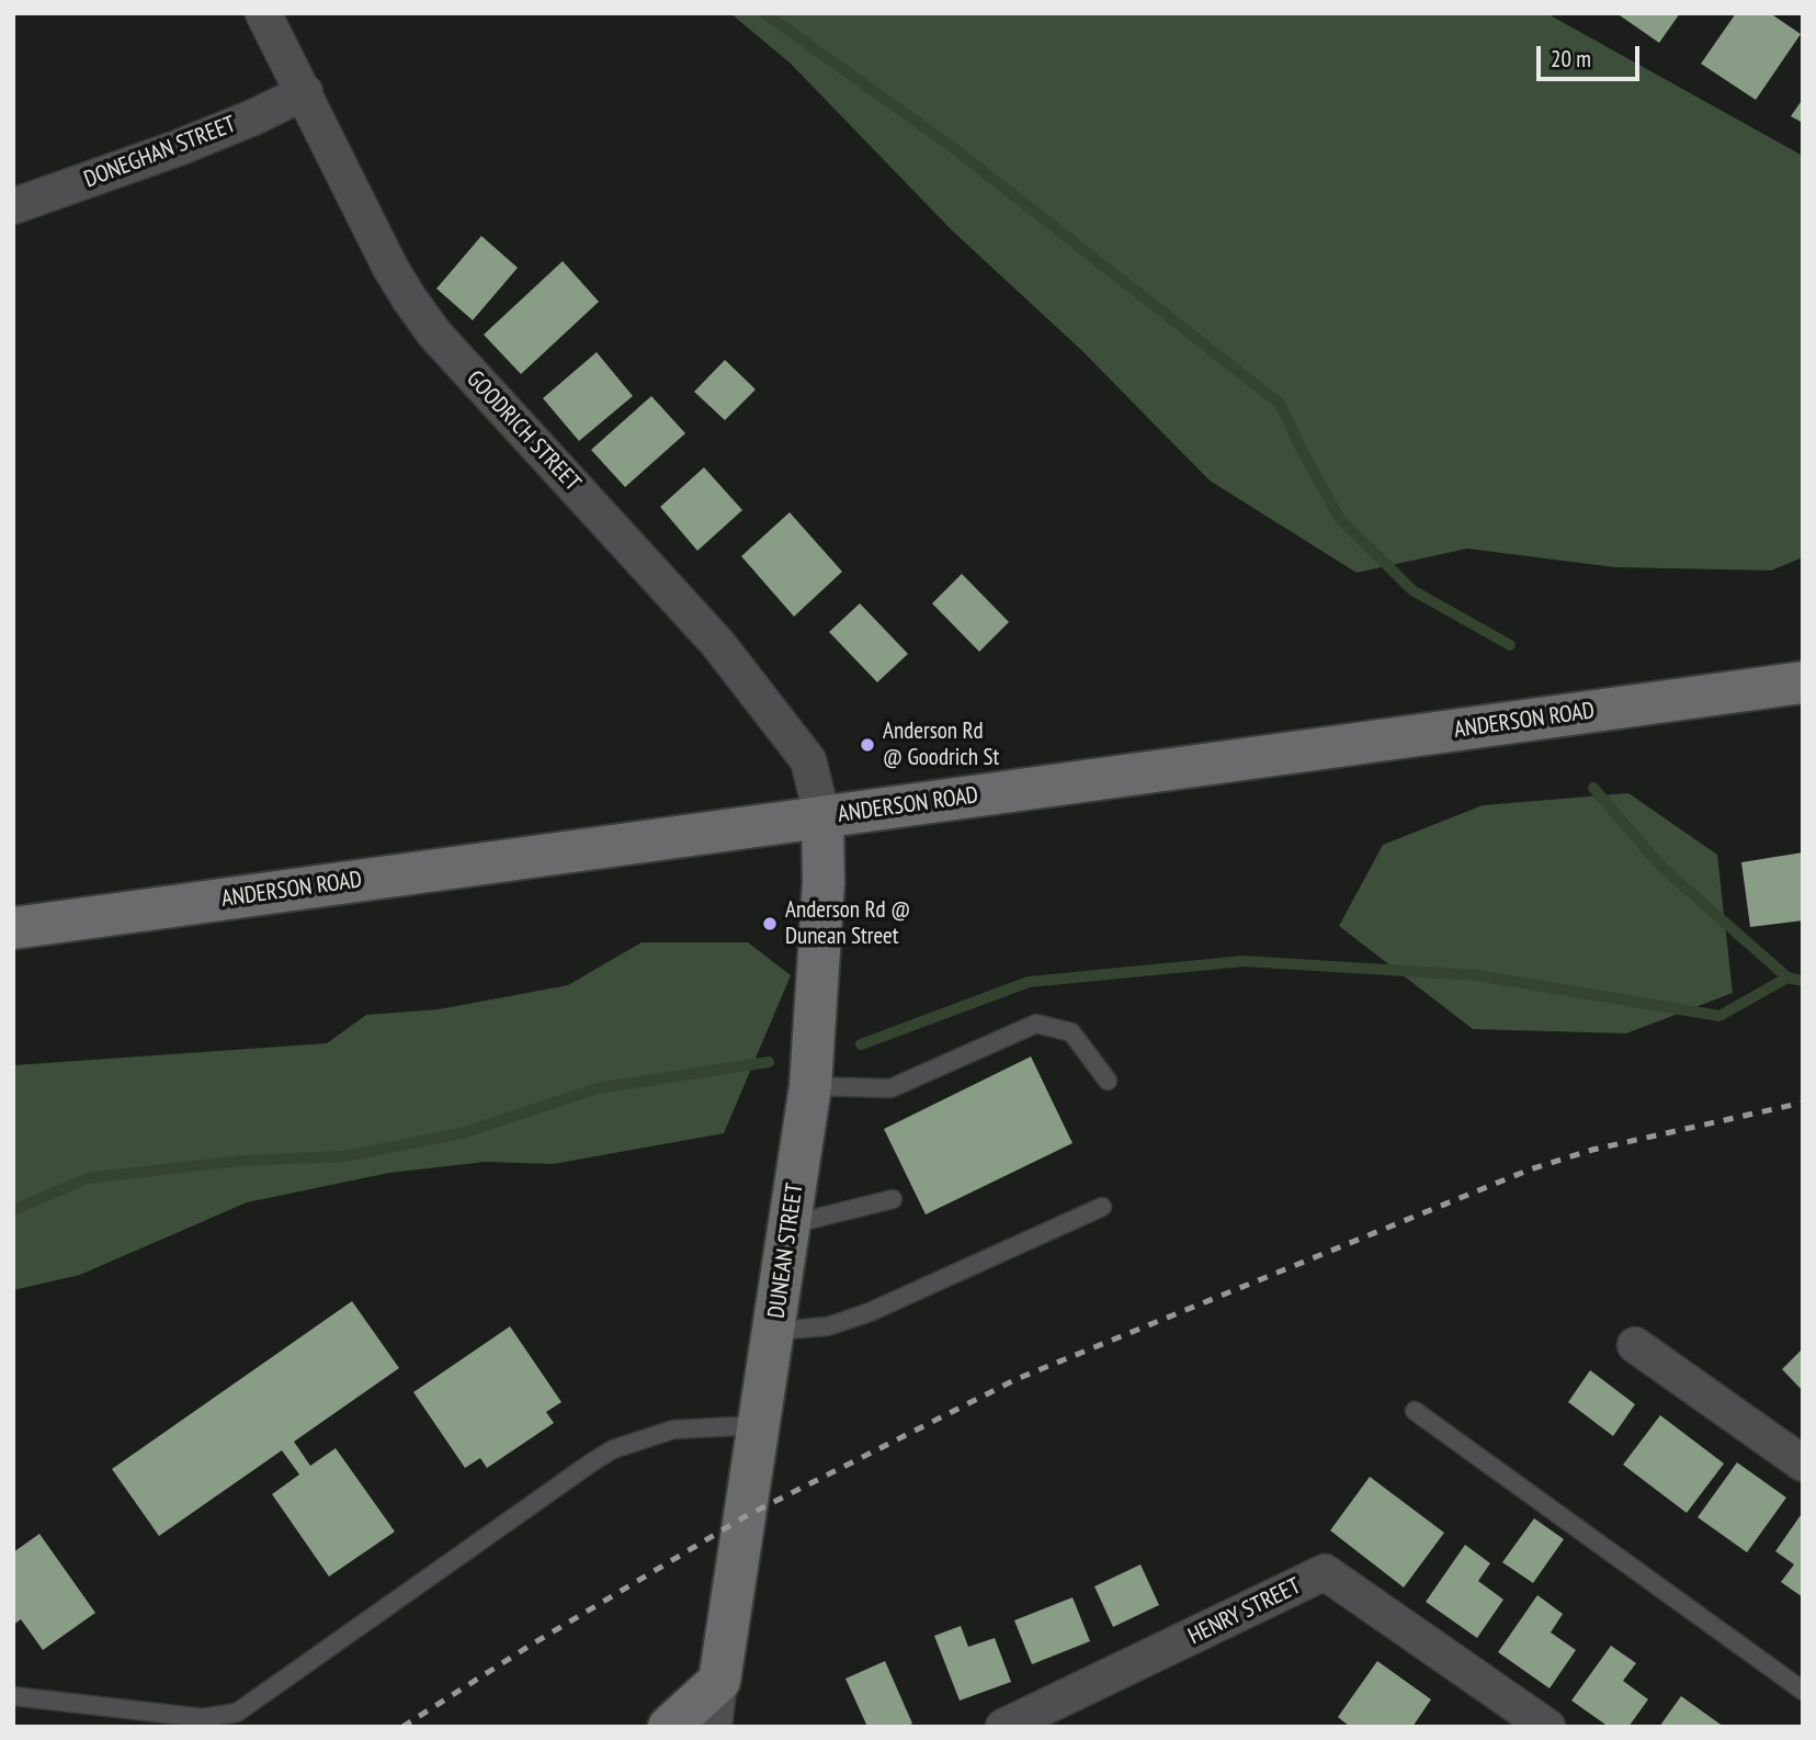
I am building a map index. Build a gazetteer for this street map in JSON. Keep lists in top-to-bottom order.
{
  "streets": {
    "main road": ["ANDERSON ROAD", "DUNEAN STREET"],
    "street": ["DONEGHAN STREET", "GOODRICH STREET", "HENRY STREET"]
  },
  "crossings": [
    ["DONEGHAN STREET", "GOODRICH STREET"],
    ["GOODRICH STREET", "ANDERSON ROAD"],
    ["GOODRICH STREET", "DUNEAN STREET"],
    ["ANDERSON ROAD", "DUNEAN STREET"]
  ],
  "places": ["Anderson Rd @ Goodrich St", "Anderson Rd @ Dunean Street"],
  "scale_bar": "20 m"
}
